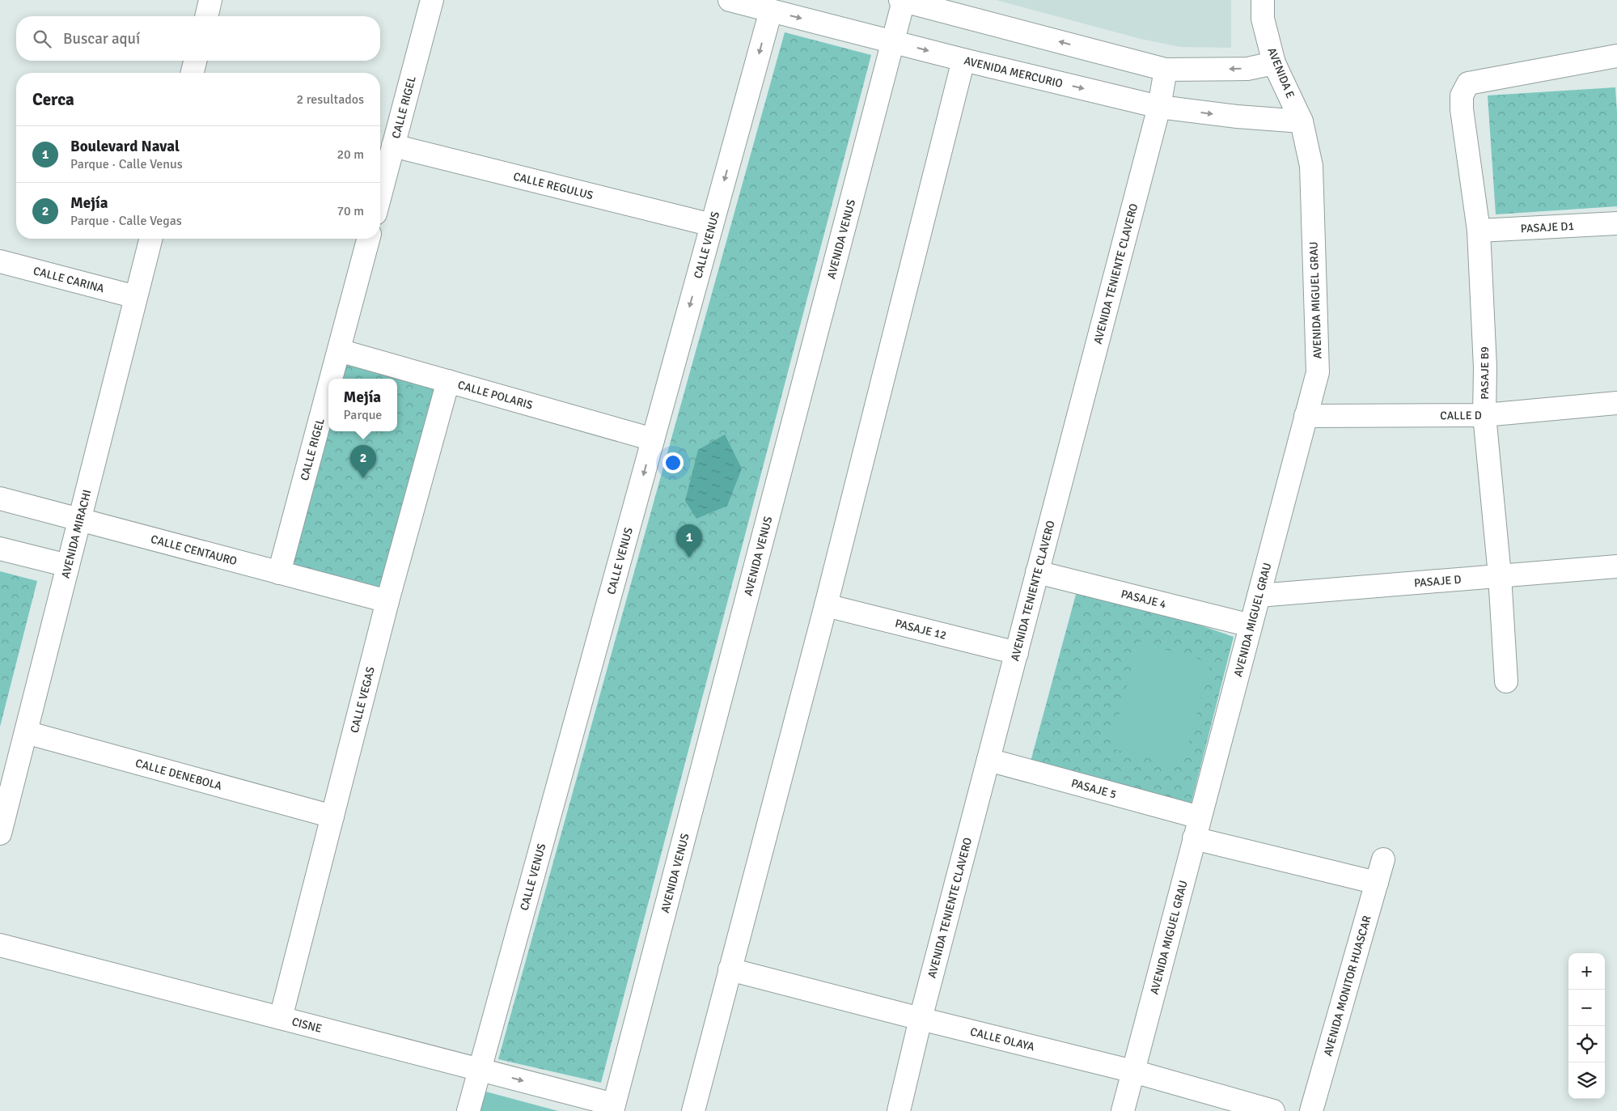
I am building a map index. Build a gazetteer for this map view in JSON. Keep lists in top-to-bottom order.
{
  "streets": {
    "street": [
      "AVENIDA MERCURIO",
      "AVENIDA E",
      "CALLE RIGEL",
      "CALLE REGULUS",
      "PASAJE D1",
      "AVENIDA VENUS",
      "CALLE VENUS",
      "AVENIDA TENIENTE CLAVERO",
      "CALLE CARINA",
      "AVENIDA MIGUEL GRAU",
      "PASAJE B9",
      "CALLE POLARIS",
      "CALLE D",
      "AVENIDA MIRACHI",
      "CALLE CENTAURO",
      "PASAJE D",
      "PASAJE 4",
      "PASAJE 12",
      "CALLE VEGAS",
      "CALLE DENEBOLA",
      "PASAJE 5",
      "AVENIDA MONITOR HUASCAR",
      "CISNE",
      "CALLE OLAYA"
    ]
  },
  "crossings": [
    ["AVENIDA MERCURIO", "AVENIDA E"],
    ["AVENIDA MERCURIO", "AVENIDA VENUS"],
    ["AVENIDA MERCURIO", "CALLE VENUS"],
    ["AVENIDA MERCURIO", "AVENIDA TENIENTE CLAVERO"],
    ["AVENIDA MERCURIO", "AVENIDA MIGUEL GRAU"],
    ["AVENIDA E", "AVENIDA MIGUEL GRAU"],
    ["CALLE RIGEL", "CALLE REGULUS"],
    ["CALLE RIGEL", "CALLE POLARIS"],
    ["CALLE RIGEL", "CALLE CENTAURO"],
    ["CALLE REGULUS", "CALLE VENUS"],
    ["PASAJE D1", "PASAJE B9"],
    ["AVENIDA VENUS", "CISNE"],
    ["CALLE VENUS", "CALLE POLARIS"],
    ["CALLE VENUS", "CISNE"],
    ["AVENIDA TENIENTE CLAVERO", "PASAJE 4"],
    ["AVENIDA TENIENTE CLAVERO", "PASAJE 12"],
    ["AVENIDA TENIENTE CLAVERO", "PASAJE 5"],
    ["AVENIDA TENIENTE CLAVERO", "CALLE OLAYA"],
    ["CALLE CARINA", "AVENIDA MIRACHI"],
    ["AVENIDA MIGUEL GRAU", "CALLE D"],
    ["AVENIDA MIGUEL GRAU", "PASAJE D"],
    ["AVENIDA MIGUEL GRAU", "PASAJE 4"],
    ["AVENIDA MIGUEL GRAU", "PASAJE 5"],
    ["AVENIDA MIGUEL GRAU", "CALLE OLAYA"],
    ["PASAJE B9", "CALLE D"],
    ["PASAJE B9", "PASAJE D"],
    ["CALLE POLARIS", "CALLE VEGAS"],
    ["AVENIDA MIRACHI", "CALLE CENTAURO"],
    ["AVENIDA MIRACHI", "CALLE DENEBOLA"],
    ["CALLE CENTAURO", "CALLE VEGAS"],
    ["CALLE VEGAS", "CALLE DENEBOLA"],
    ["CALLE VEGAS", "CISNE"]
  ],
  "one_way": ["CALLE VENUS"],
  "page": {
    "search": "Buscar aquí",
    "heading": ["Cerca", "2 resultados"],
    "list": [
      {
        "mark": "1",
        "name": "Boulevard Naval",
        "note": "Parque · Calle Venus",
        "value": "20 m"
      },
      {
        "mark": "2",
        "name": "Mejía",
        "note": "Parque · Calle Vegas",
        "value": "70 m"
      }
    ],
    "popup": ["Mejía", "Parque"],
    "pins": ["2", "1"],
    "map_buttons": ["+", "−"]
  }
}
